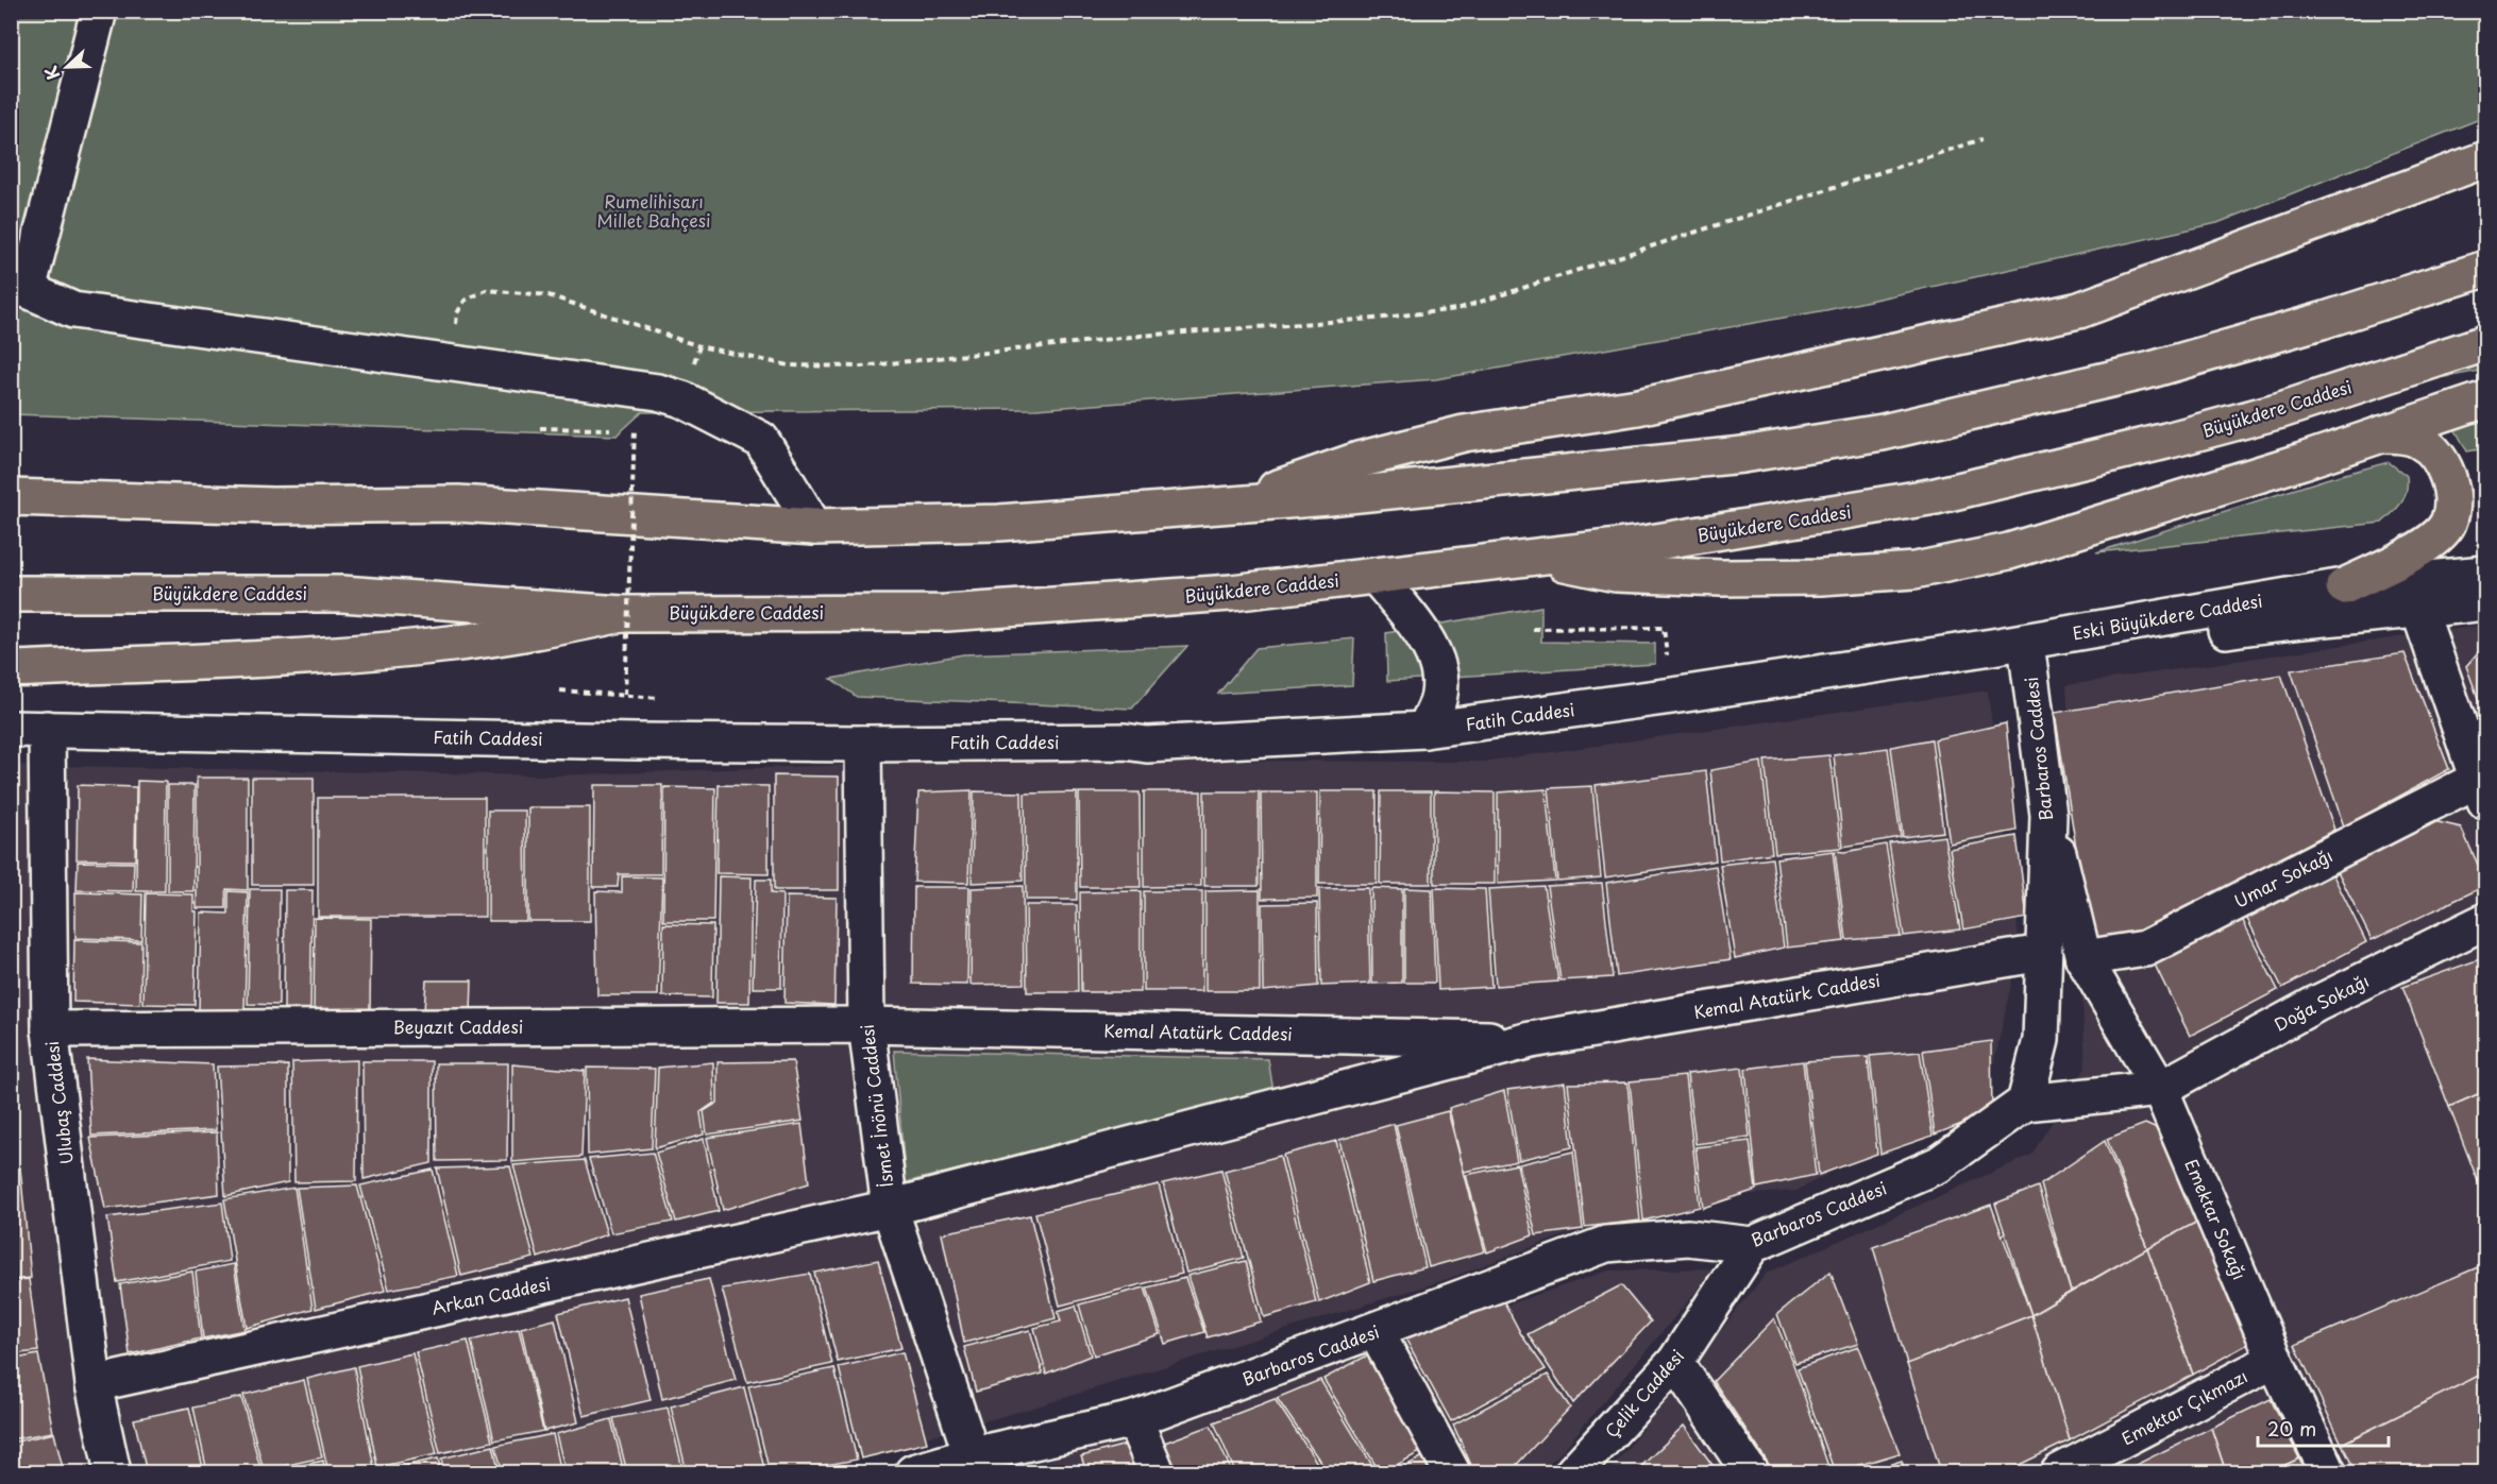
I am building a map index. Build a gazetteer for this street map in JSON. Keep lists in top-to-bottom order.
{
  "streets": {
    "main road": ["Büyükdere Caddesi"],
    "street": [
      "Eski Büyükdere Caddesi",
      "Fatih Caddesi",
      "Barbaros Caddesi",
      "Umar Sokağı",
      "Kemal Atatürk Caddesi",
      "Doğa Sokağı",
      "Beyazıt Caddesi",
      "Ulubaş Caddesi",
      "İsmet İnönü Caddesi",
      "Emektar Sokağı",
      "Arkan Caddesi",
      "Çelik Caddesi",
      "Emektar Çıkmazı"
    ]
  },
  "crossings": [
    ["Eski Büyükdere Caddesi", "Fatih Caddesi"],
    ["Fatih Caddesi", "Ulubaş Caddesi"],
    ["Fatih Caddesi", "İsmet İnönü Caddesi"],
    ["Barbaros Caddesi", "Kemal Atatürk Caddesi"],
    ["Barbaros Caddesi", "İsmet İnönü Caddesi"],
    ["Barbaros Caddesi", "Emektar Sokağı"],
    ["Barbaros Caddesi", "Çelik Caddesi"],
    ["Umar Sokağı", "Emektar Sokağı"],
    ["Kemal Atatürk Caddesi", "Beyazıt Caddesi"],
    ["Kemal Atatürk Caddesi", "İsmet İnönü Caddesi"],
    ["Kemal Atatürk Caddesi", "Arkan Caddesi"],
    ["Doğa Sokağı", "Emektar Sokağı"],
    ["Beyazıt Caddesi", "Ulubaş Caddesi"],
    ["Beyazıt Caddesi", "İsmet İnönü Caddesi"],
    ["Ulubaş Caddesi", "Arkan Caddesi"],
    ["İsmet İnönü Caddesi", "Arkan Caddesi"],
    ["Emektar Sokağı", "Emektar Çıkmazı"]
  ],
  "parks": ["Rumelihisarı Millet Bahçesi"],
  "scale_bar": "20 m",
  "north": "left"
}
